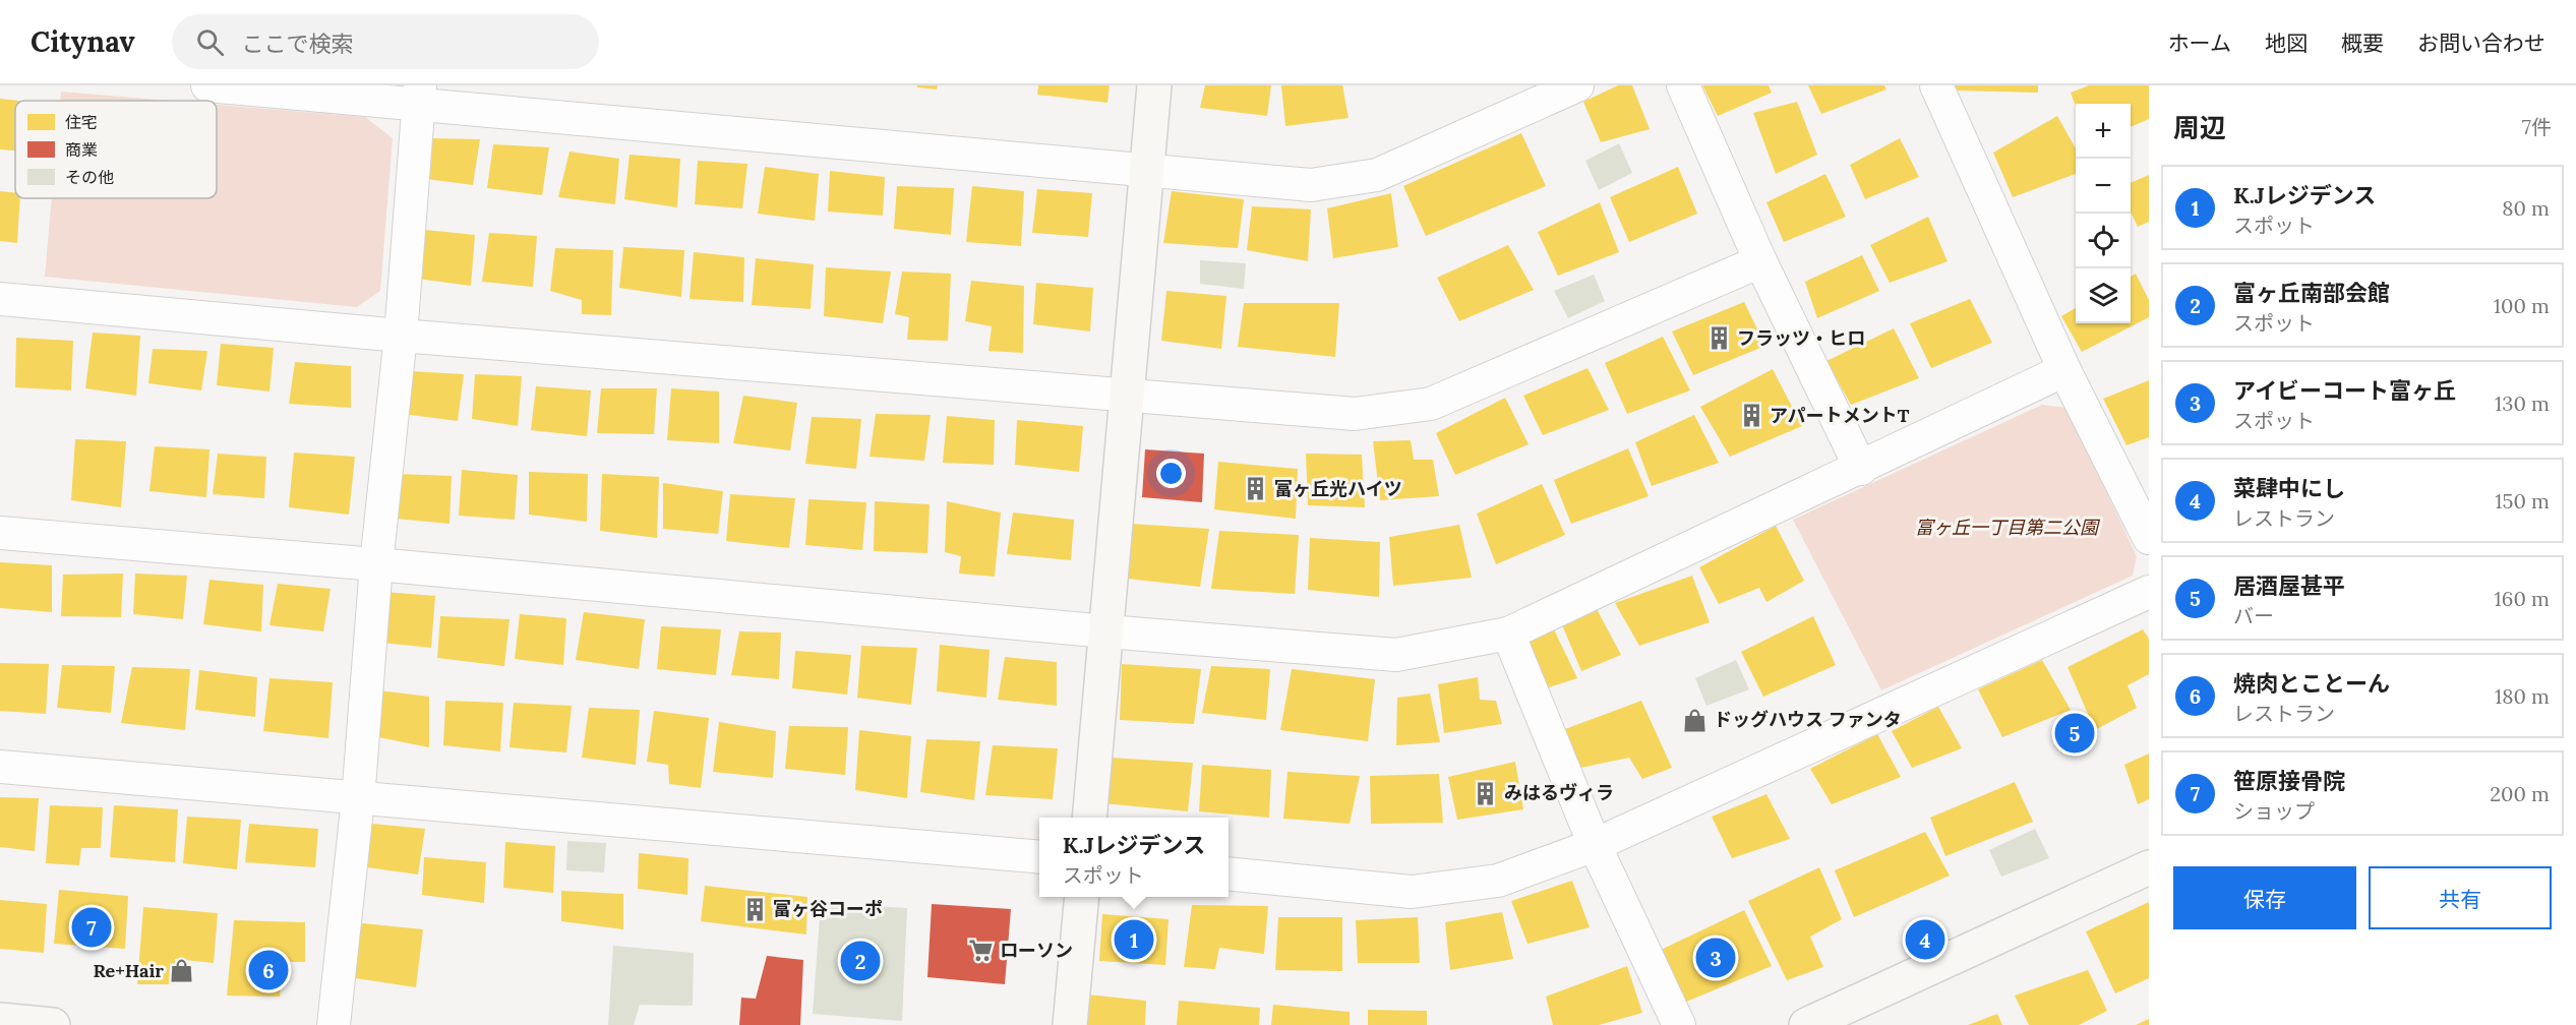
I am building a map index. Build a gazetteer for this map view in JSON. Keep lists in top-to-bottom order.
{
  "parks": ["富ヶ丘一丁目第二公園"],
  "places": {
    "building": [
      "フラッツ・ヒロ",
      "アパートメントT",
      "富ヶ丘光ハイツ",
      "みはるヴィラ",
      "富ヶ谷コーポ"
    ],
    "shop": ["ドッグハウス ファンタ", "Re+Hair"],
    "supermarket": ["ローソン"]
  },
  "legend": ["住宅", "商業", "その他"],
  "page": {
    "header": "Citynav",
    "search": "ここで検索",
    "nav": [
      "ホーム",
      "地図",
      "概要",
      "お問い合わせ"
    ],
    "heading": ["周辺", "7件"],
    "map_buttons": ["+", "−"],
    "list": [
      {
        "mark": "1",
        "name": "K.Jレジデンス",
        "note": "スポット",
        "value": "80 m"
      },
      {
        "mark": "2",
        "name": "富ヶ丘南部会館",
        "note": "スポット",
        "value": "100 m"
      },
      {
        "mark": "3",
        "name": "アイビーコート富ヶ丘",
        "note": "スポット",
        "value": "130 m"
      },
      {
        "mark": "4",
        "name": "菜肆中にし",
        "note": "レストラン",
        "value": "150 m"
      },
      {
        "mark": "5",
        "name": "居酒屋甚平",
        "note": "バー",
        "value": "160 m"
      },
      {
        "mark": "6",
        "name": "焼肉とことーん",
        "note": "レストラン",
        "value": "180 m"
      },
      {
        "mark": "7",
        "name": "笹原接骨院",
        "note": "ショップ",
        "value": "200 m"
      }
    ],
    "pins": [
      "5",
      "7",
      "1",
      "4",
      "3",
      "2",
      "6"
    ],
    "popup": ["K.Jレジデンス", "スポット"],
    "buttons": ["保存", "共有"]
  }
}
